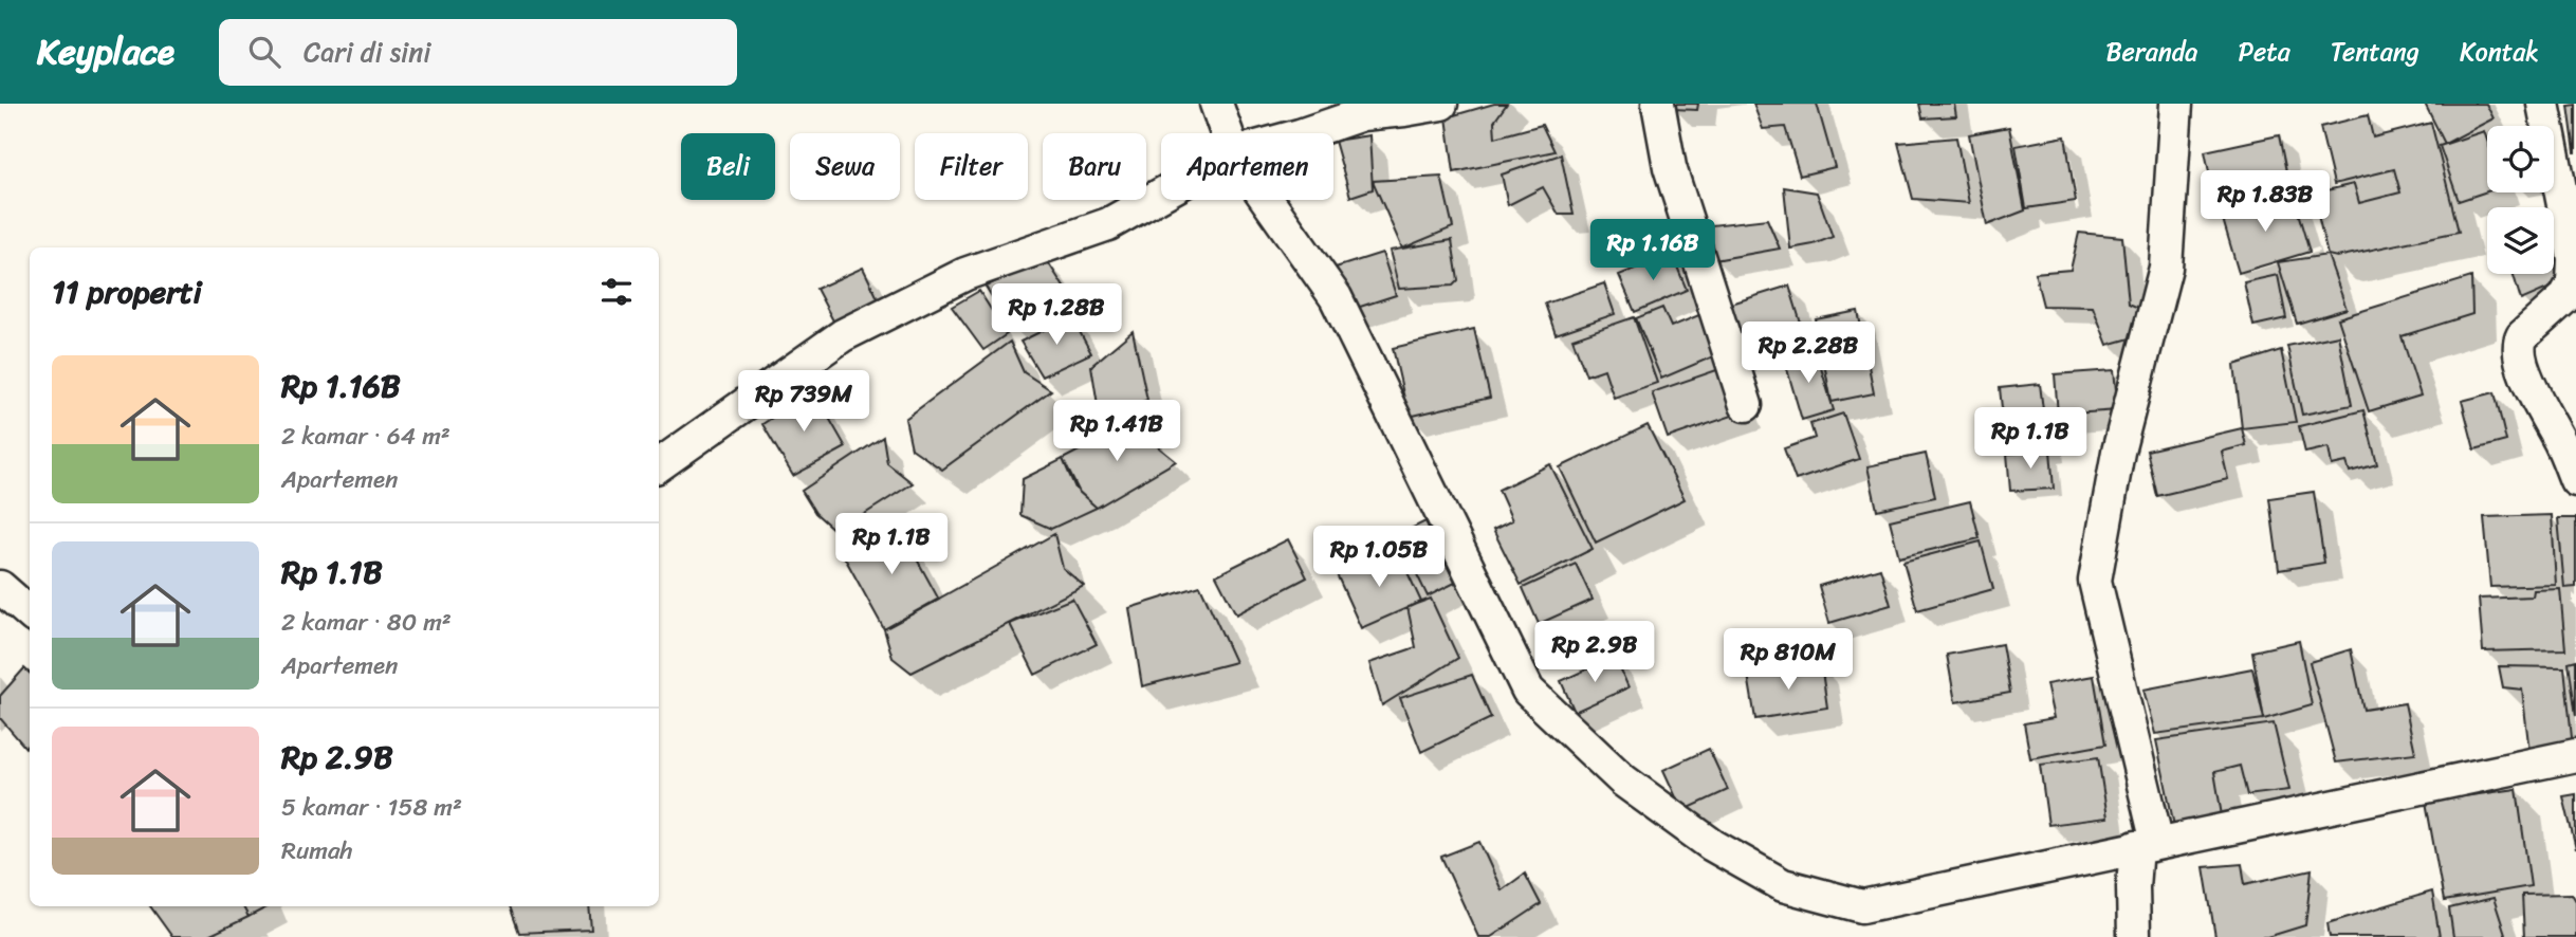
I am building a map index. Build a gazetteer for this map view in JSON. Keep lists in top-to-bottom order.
{
  "page": {
    "header": "Keyplace",
    "search": "Cari di sini",
    "nav": [
      "Beranda",
      "Peta",
      "Tentang",
      "Kontak"
    ],
    "chip": [
      "Beli",
      "Sewa",
      "Filter",
      "Baru",
      "Apartemen"
    ],
    "price": [
      "Rp 1.83B",
      "Rp 1.16B",
      "Rp 1.28B",
      "Rp 2.28B",
      "Rp 739M",
      "Rp 1.41B",
      "Rp 1.1B",
      "Rp 1.1B",
      "Rp 1.05B",
      "Rp 2.9B",
      "Rp 810M"
    ],
    "heading": "11 properti",
    "list": [
      {
        "name": "Rp 1.16B",
        "note": "2 kamar · 64 m² · Apartemen"
      },
      {
        "name": "Rp 1.1B",
        "note": "2 kamar · 80 m² · Apartemen"
      },
      {
        "name": "Rp 2.9B",
        "note": "5 kamar · 158 m² · Rumah"
      }
    ]
  }
}
